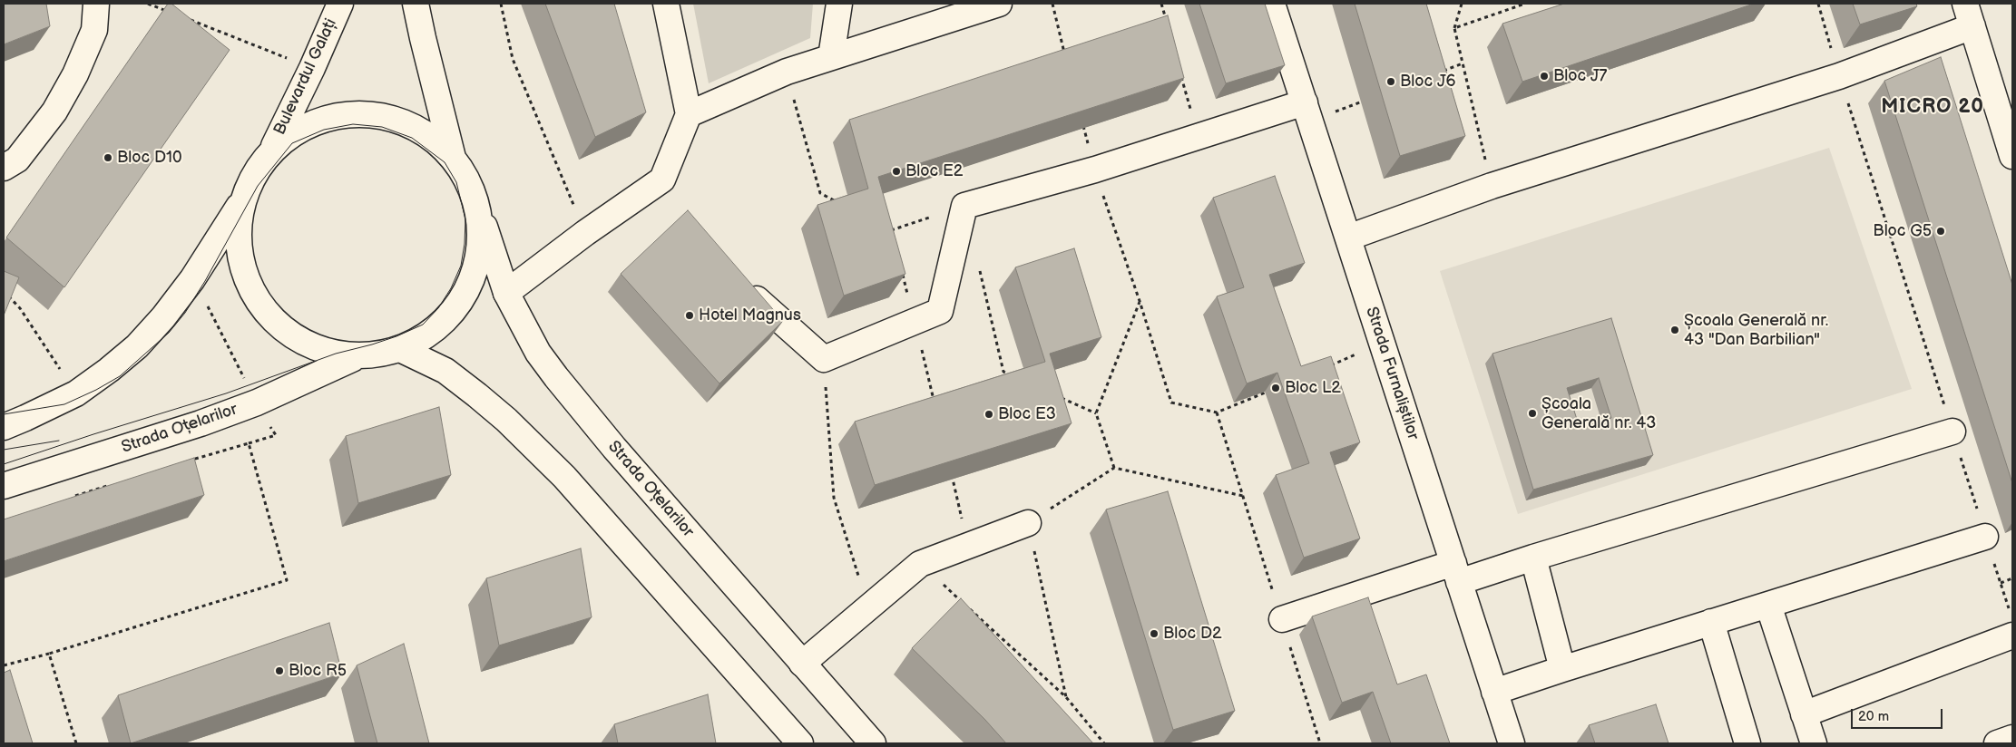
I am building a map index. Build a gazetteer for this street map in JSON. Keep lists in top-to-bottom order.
{
  "streets": {
    "main road": ["Bulevardul Galați", "Strada Furnaliștilor", "Strada Oțelarilor"]
  },
  "districts": ["MICRO 20"],
  "places": [
    "Bloc J7",
    "Bloc J6",
    "Bloc D10",
    "Bloc E2",
    "Bloc G5",
    "Hotel Magnus",
    "Școala Generală nr. 43 \"Dan Barbilian\"",
    "Bloc L2",
    "Școala Generală nr. 43",
    "Bloc E3",
    "Bloc D2",
    "Bloc R5"
  ],
  "scale_bar": "20 m"
}
